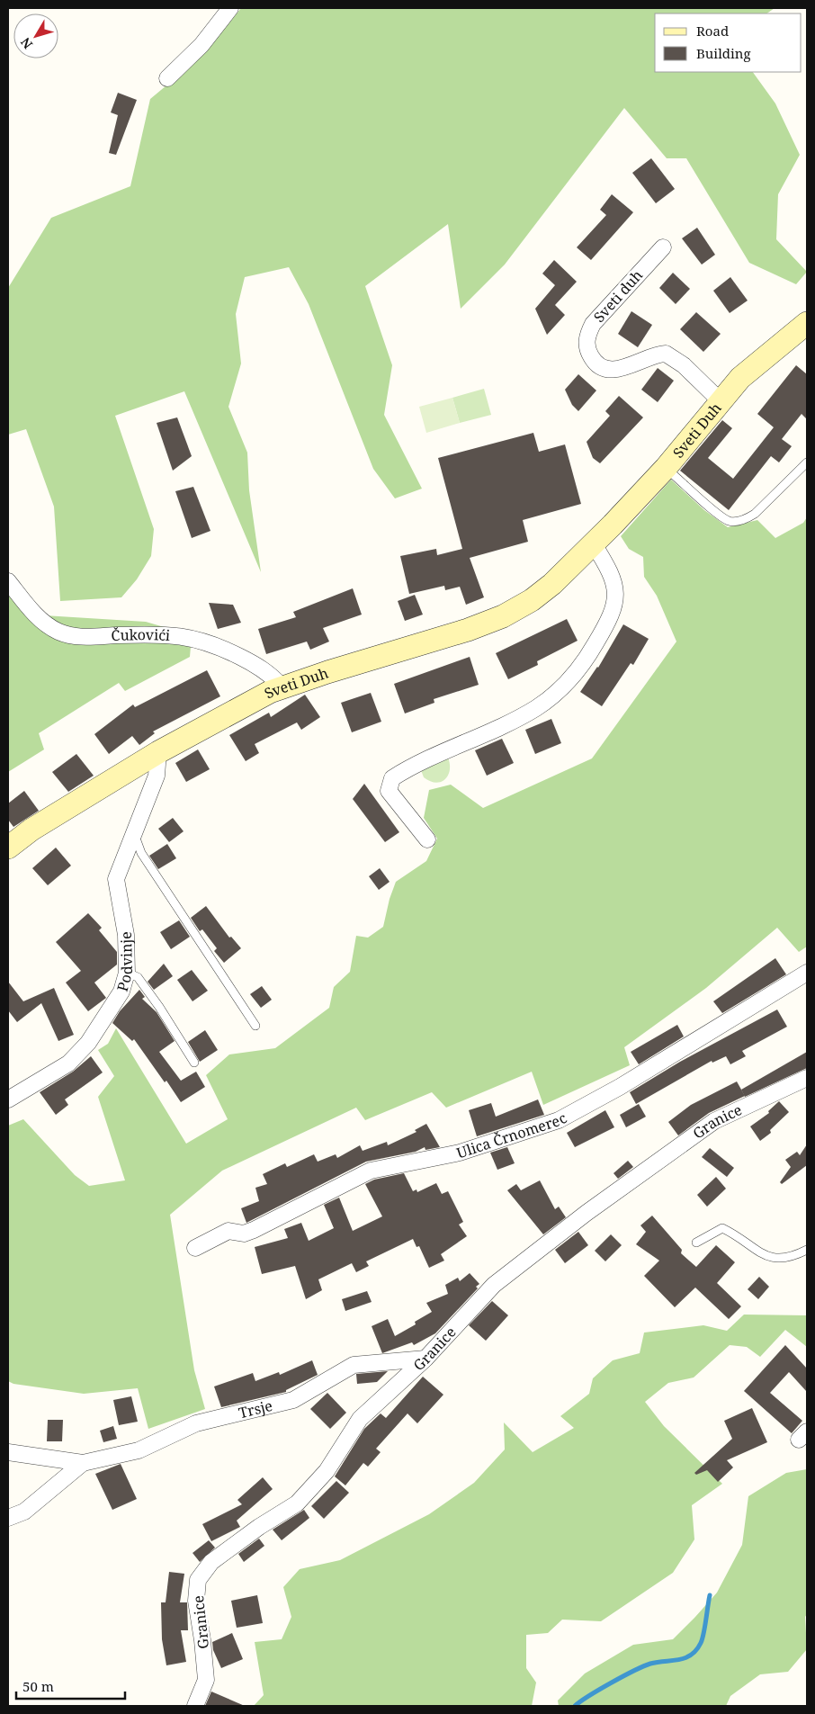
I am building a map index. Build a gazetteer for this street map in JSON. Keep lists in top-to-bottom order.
{
  "streets": {
    "main road": ["Sveti Duh"],
    "street": [
      "Sveti duh",
      "Čukovići",
      "Podvinje",
      "Granice",
      "Ulica Črnomerec",
      "Trsje"
    ]
  },
  "crossings": [
    ["Sveti duh", "Sveti Duh"],
    ["Sveti Duh", "Čukovići"],
    ["Sveti Duh", "Podvinje"],
    ["Granice", "Trsje"]
  ],
  "legend": ["Road", "Building"],
  "scale_bar": "50 m",
  "north": "bottom left"
}
